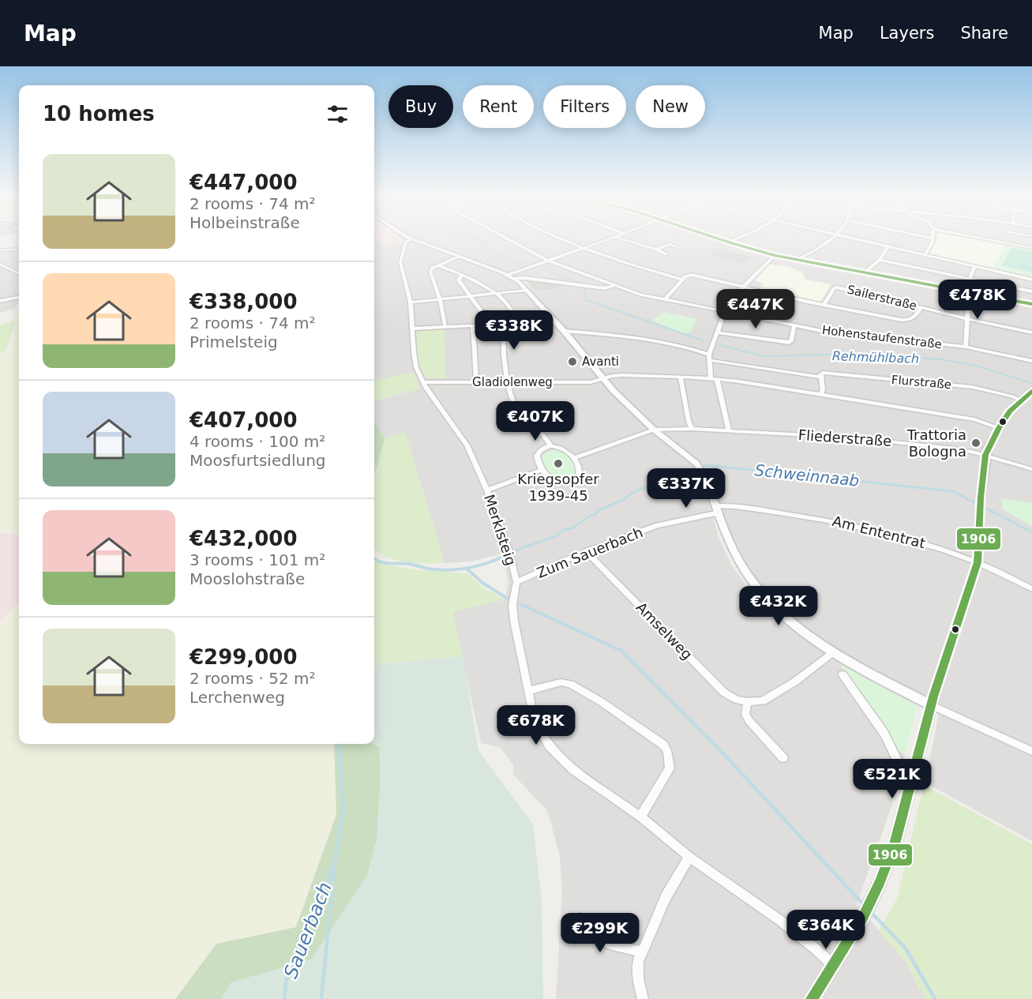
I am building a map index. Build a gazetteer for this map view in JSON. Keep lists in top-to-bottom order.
{
  "streets": {
    "street": [
      "Sailerstraße",
      "Hohenstaufenstraße",
      "Gladiolenweg",
      "Flurstraße",
      "Fliederstraße",
      "Merklsteig",
      "Am Ententrat",
      "Zum Sauerbach",
      "Amselweg"
    ]
  },
  "crossings": [
    ["Gladiolenweg", "Merklsteig"],
    ["Merklsteig", "Zum Sauerbach"],
    ["Am Ententrat", "Zum Sauerbach"],
    ["Zum Sauerbach", "Amselweg"]
  ],
  "water": ["Rehmühlbach", "Schweinnaab", "Sauerbach"],
  "places": ["Avanti", "Trattoria Bologna", "Kriegsopfer 1939-45"],
  "lines": ["transit line 1906"],
  "page": {
    "header": "Map",
    "nav": ["Map", "Layers", "Share"],
    "chip": [
      "Buy",
      "Rent",
      "Filters",
      "New"
    ],
    "heading": "10 homes",
    "list": [
      {
        "name": "€447,000",
        "note": "2 rooms · 74 m² · Holbeinstraße"
      },
      {
        "name": "€338,000",
        "note": "2 rooms · 74 m² · Primelsteig"
      },
      {
        "name": "€407,000",
        "note": "4 rooms · 100 m² · Moosfurtsiedlung"
      },
      {
        "name": "€432,000",
        "note": "3 rooms · 101 m² · Mooslohstraße"
      },
      {
        "name": "€299,000",
        "note": "2 rooms · 52 m² · Lerchenweg"
      }
    ],
    "price": [
      "€478K",
      "€447K",
      "€338K",
      "€407K",
      "€337K",
      "€432K",
      "€678K",
      "€521K",
      "€364K",
      "€299K"
    ]
  }
}
